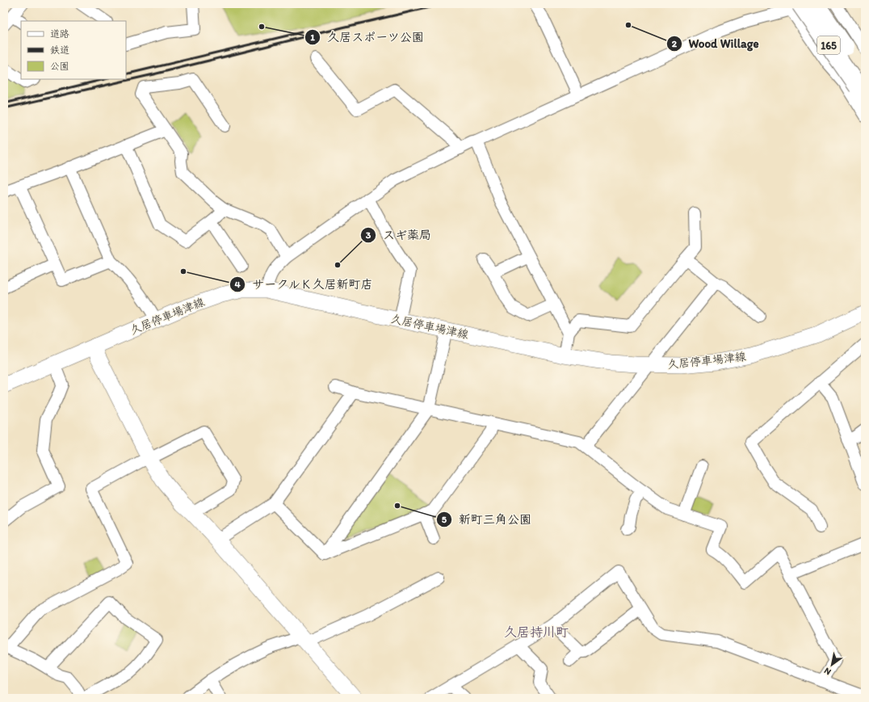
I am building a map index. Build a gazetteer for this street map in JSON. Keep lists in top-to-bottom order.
{
  "streets": {
    "highway": ["165"],
    "main road": ["久居停車場津線"]
  },
  "districts": ["久居持川町"],
  "places": [
    "Wood Willage",
    "久居スポーツ公園",
    "スギ薬局",
    "サークルＫ久居新町店",
    "新町三角公園"
  ],
  "legend": ["道路", "鉄道", "公園"],
  "north": "bottom left"
}
